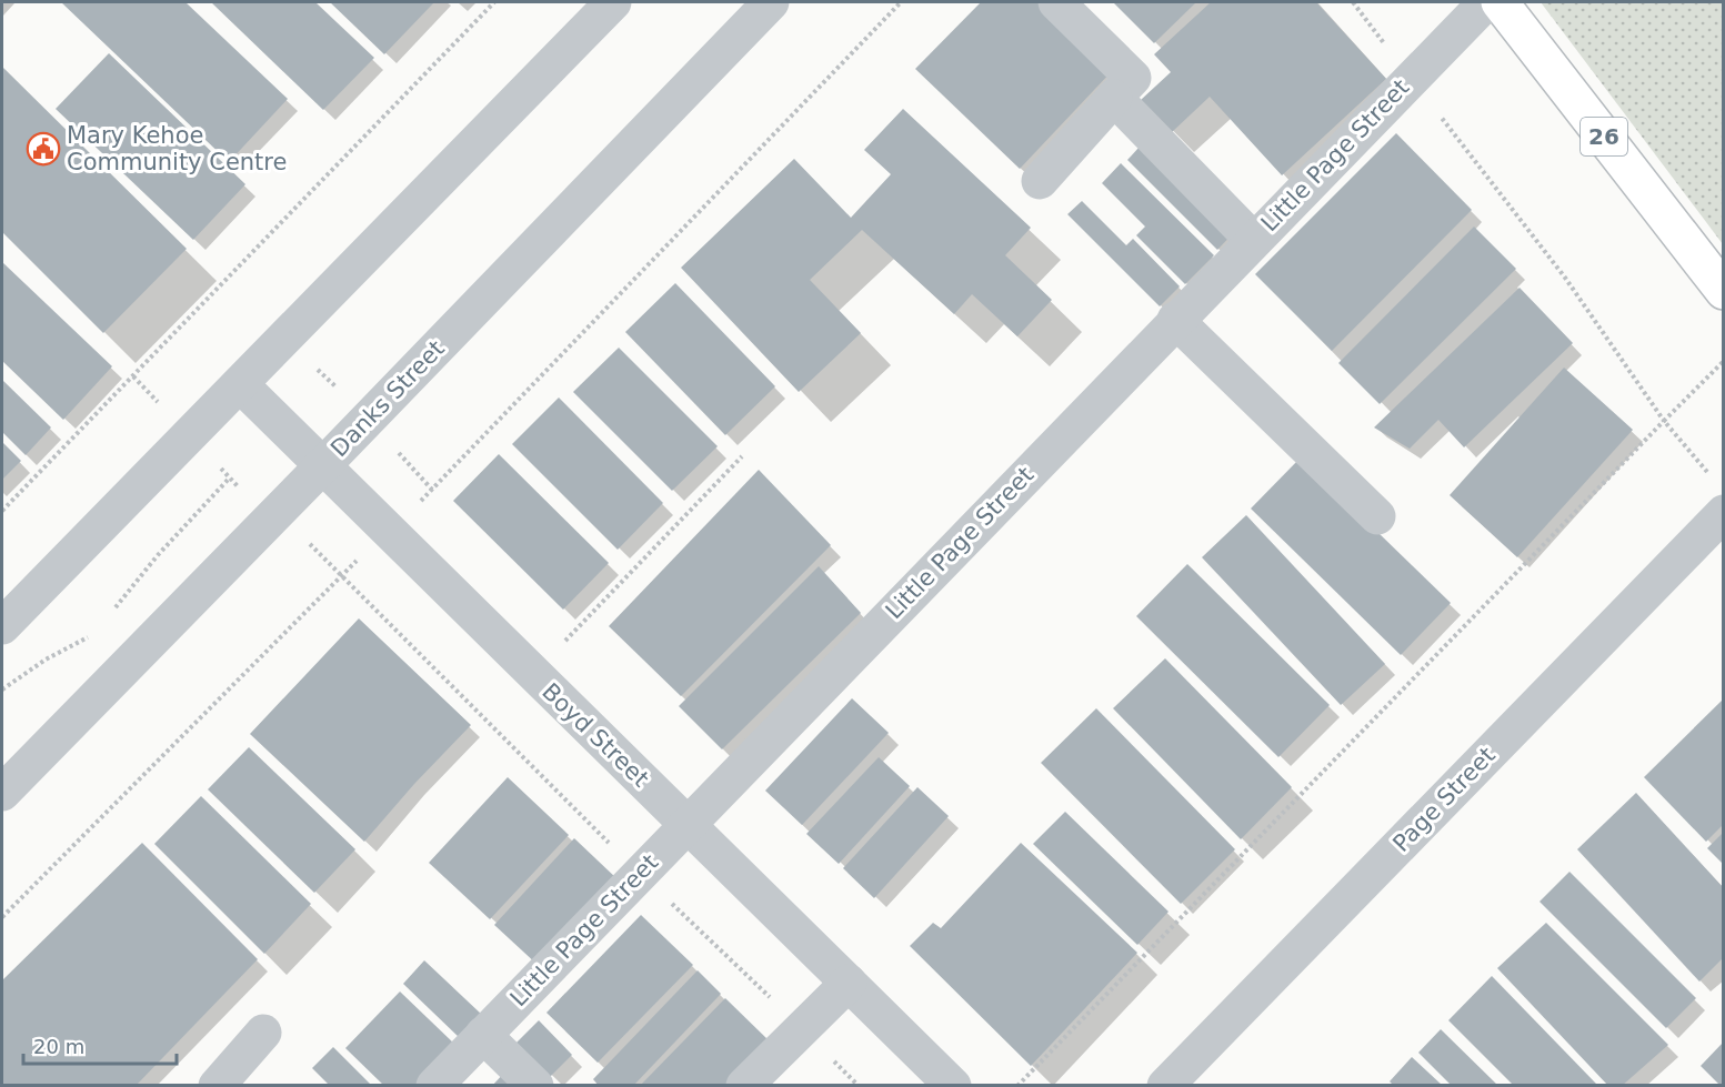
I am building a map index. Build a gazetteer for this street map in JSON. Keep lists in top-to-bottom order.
{
  "streets": {
    "main road": ["26"],
    "street": [
      "Little Page Street",
      "Danks Street",
      "Boyd Street",
      "Page Street"
    ]
  },
  "crossings": [
    ["Little Page Street", "Boyd Street"],
    ["Danks Street", "Boyd Street"]
  ],
  "places": {
    "public building": ["Mary Kehoe Community Centre"]
  },
  "scale_bar": "20 m"
}
